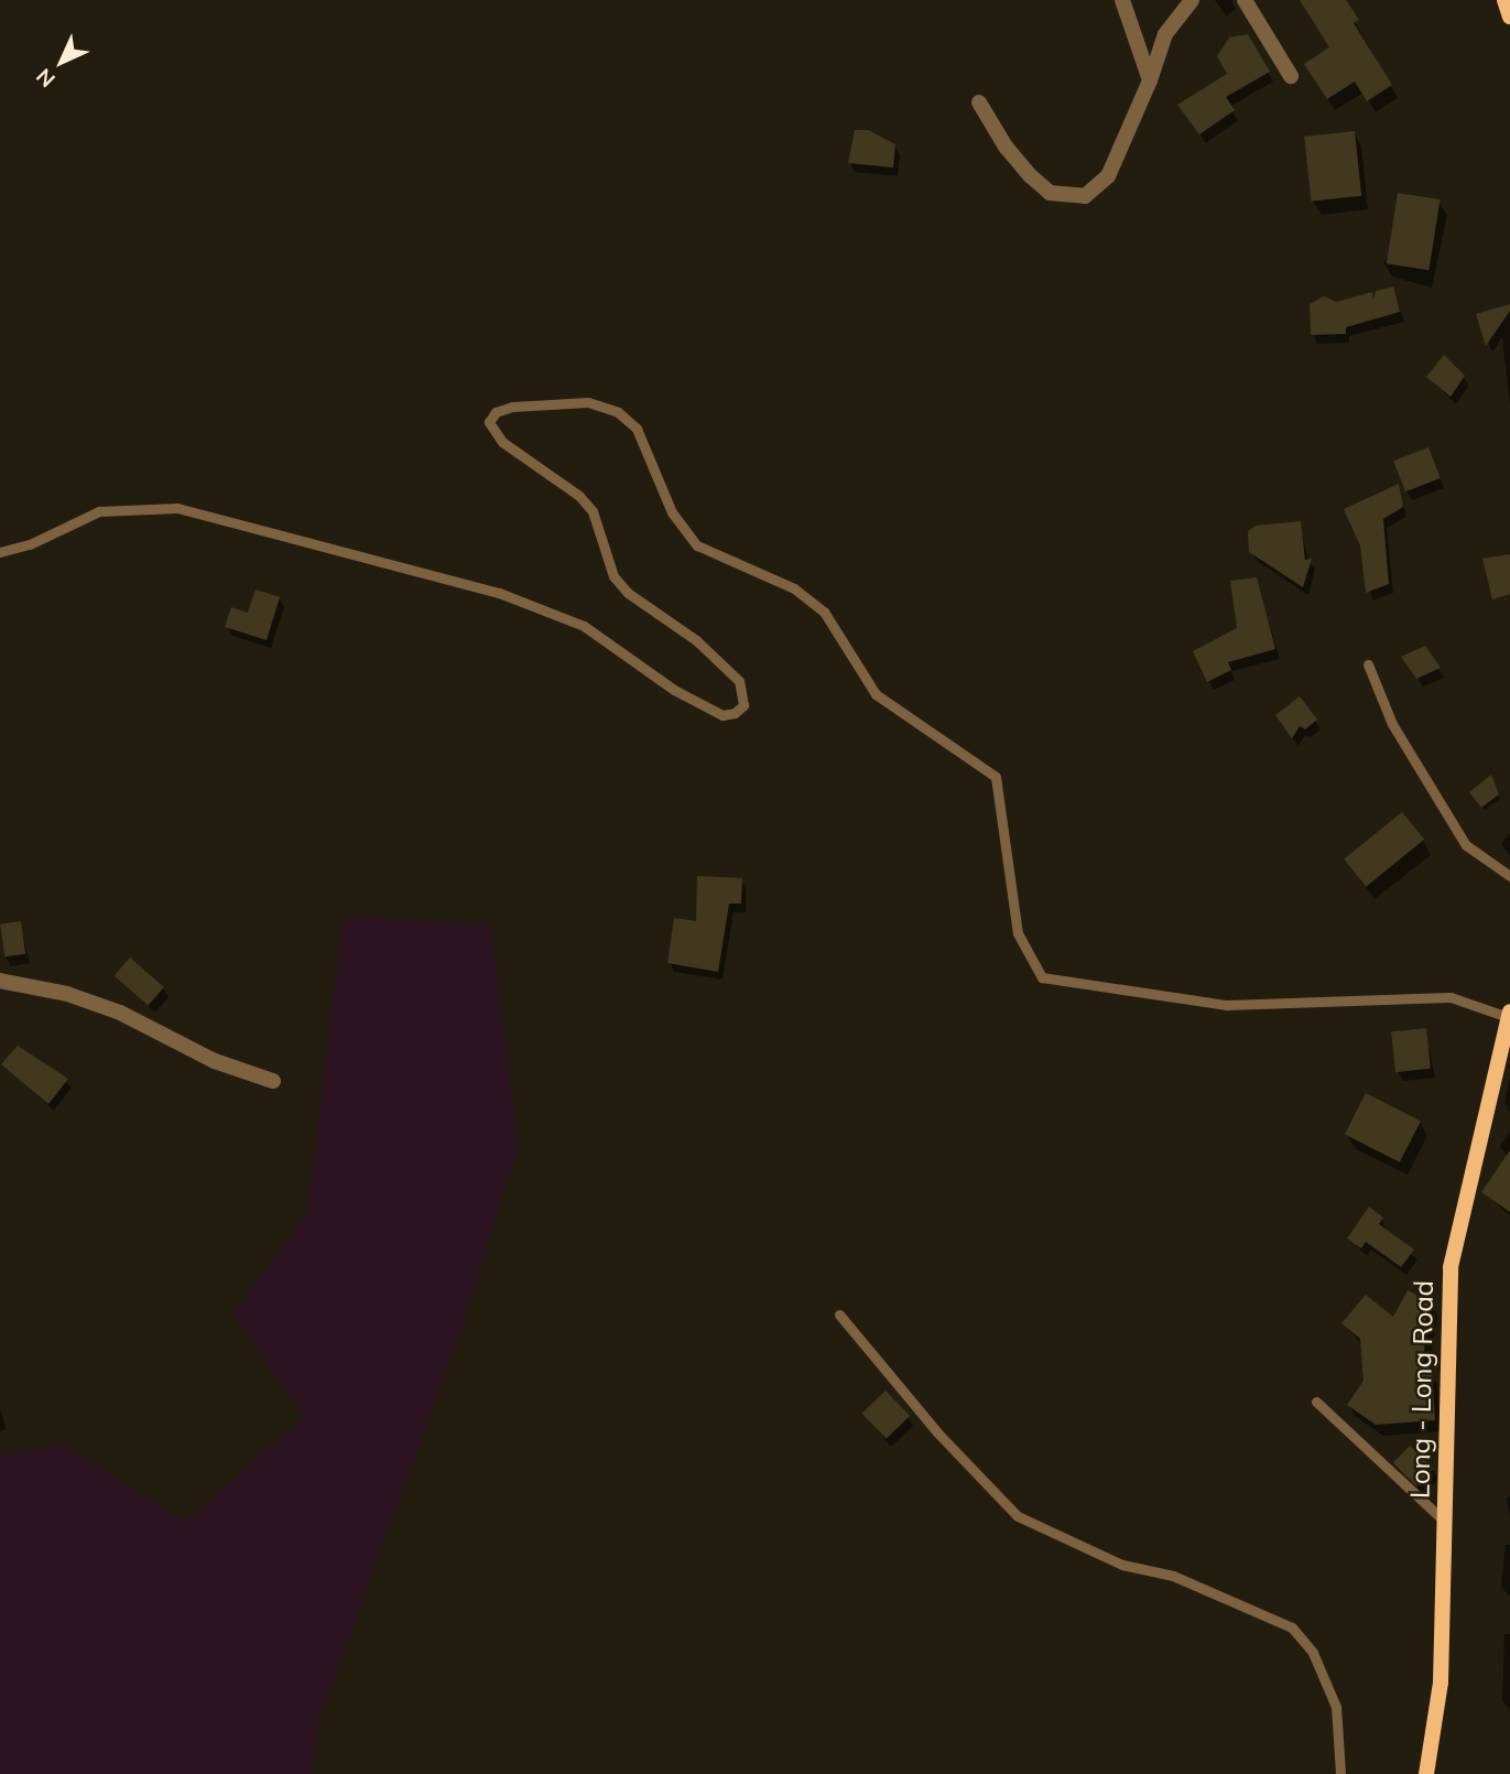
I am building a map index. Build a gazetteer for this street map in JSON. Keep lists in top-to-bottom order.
{
  "streets": {
    "main road": ["Long - Long Road"]
  },
  "north": "bottom left"
}
